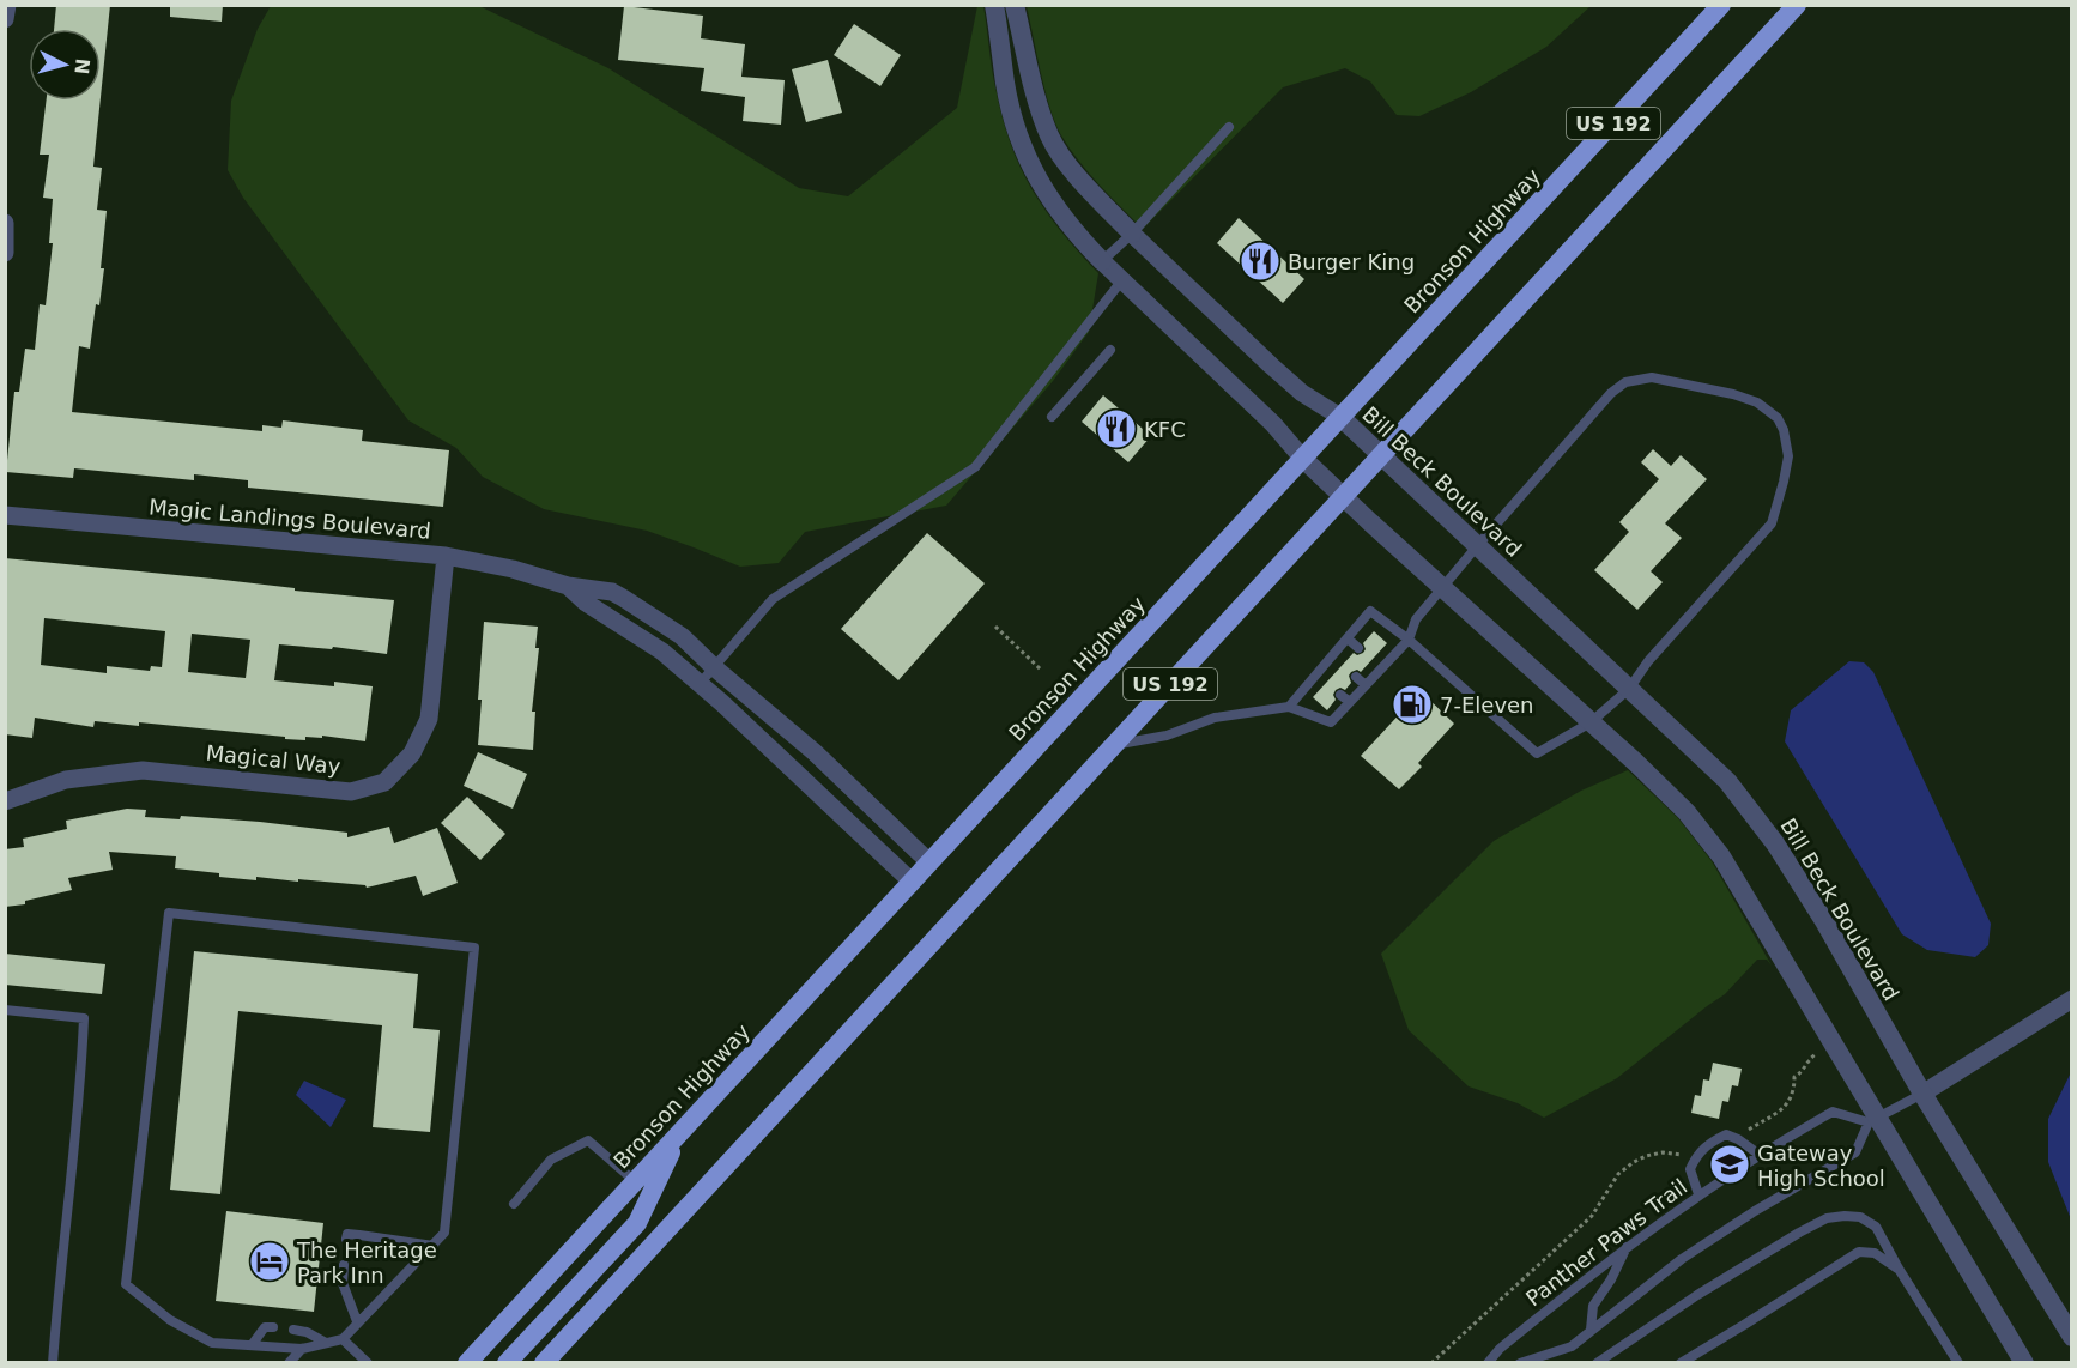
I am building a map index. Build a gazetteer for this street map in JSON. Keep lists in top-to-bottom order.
{
  "streets": {
    "highway": ["US 192", "Bronson Highway"],
    "street": ["Bill Beck Boulevard", "Magic Landings Boulevard", "Magical Way"],
    "lane": ["Panther Paws Trail"]
  },
  "crossings": [
    ["US 192", "Bill Beck Boulevard"],
    ["Bronson Highway", "Bill Beck Boulevard"],
    ["Bronson Highway", "Magic Landings Boulevard"],
    ["Magic Landings Boulevard", "Magical Way"]
  ],
  "places": {
    "restaurant": ["Burger King", "KFC"],
    "fuel station": ["7-Eleven"],
    "school or university": ["Gateway High School"],
    "hotel": ["The Heritage Park Inn"]
  },
  "north": "right"
}
